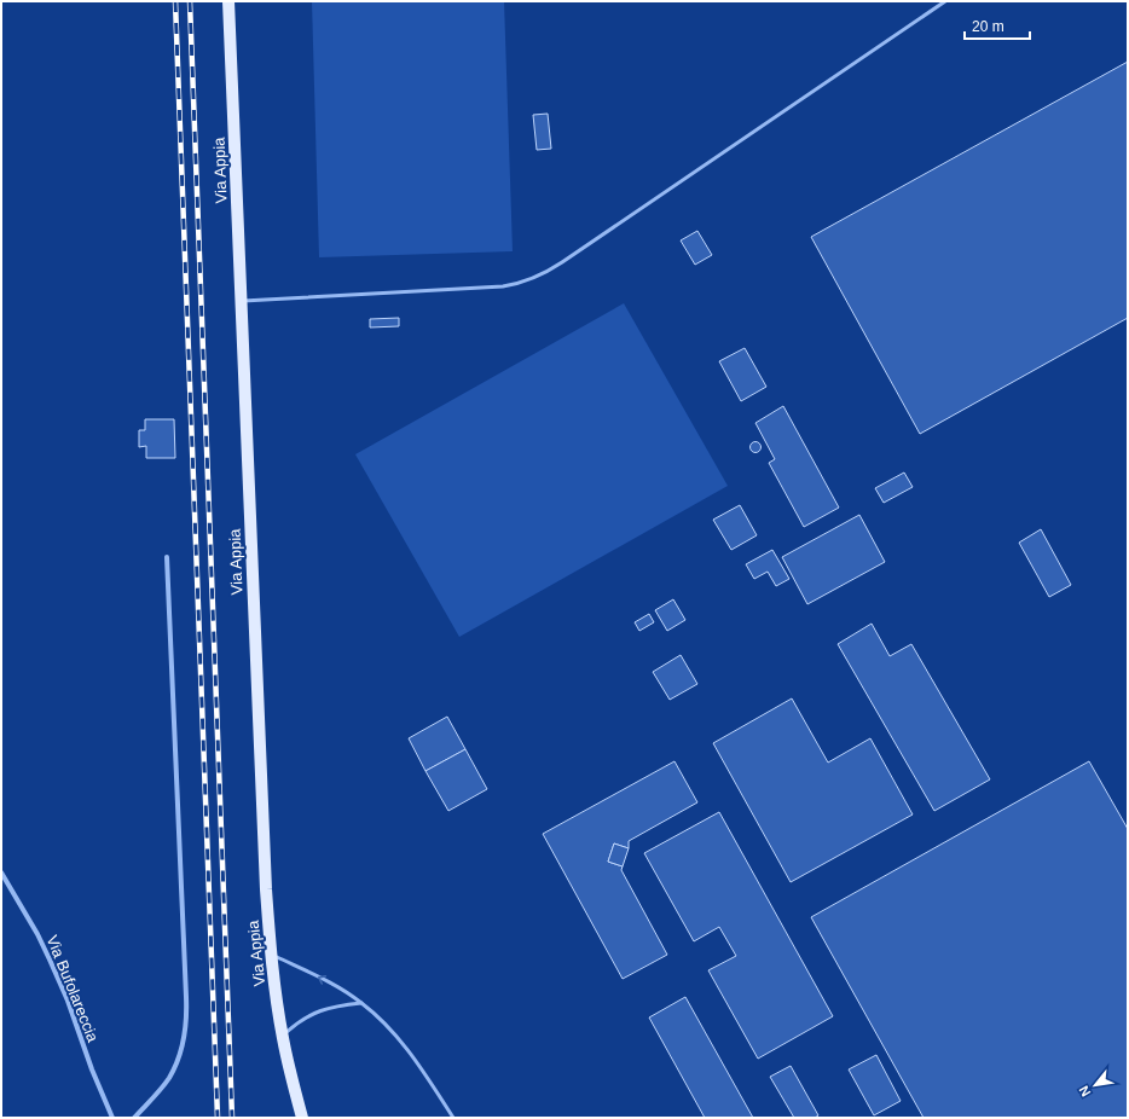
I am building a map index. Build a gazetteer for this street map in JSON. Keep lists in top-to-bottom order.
{
  "streets": {
    "main road": ["Via Appia"],
    "street": ["Via Bufolareccia"]
  },
  "scale_bar": "20 m",
  "north": "bottom left"
}
